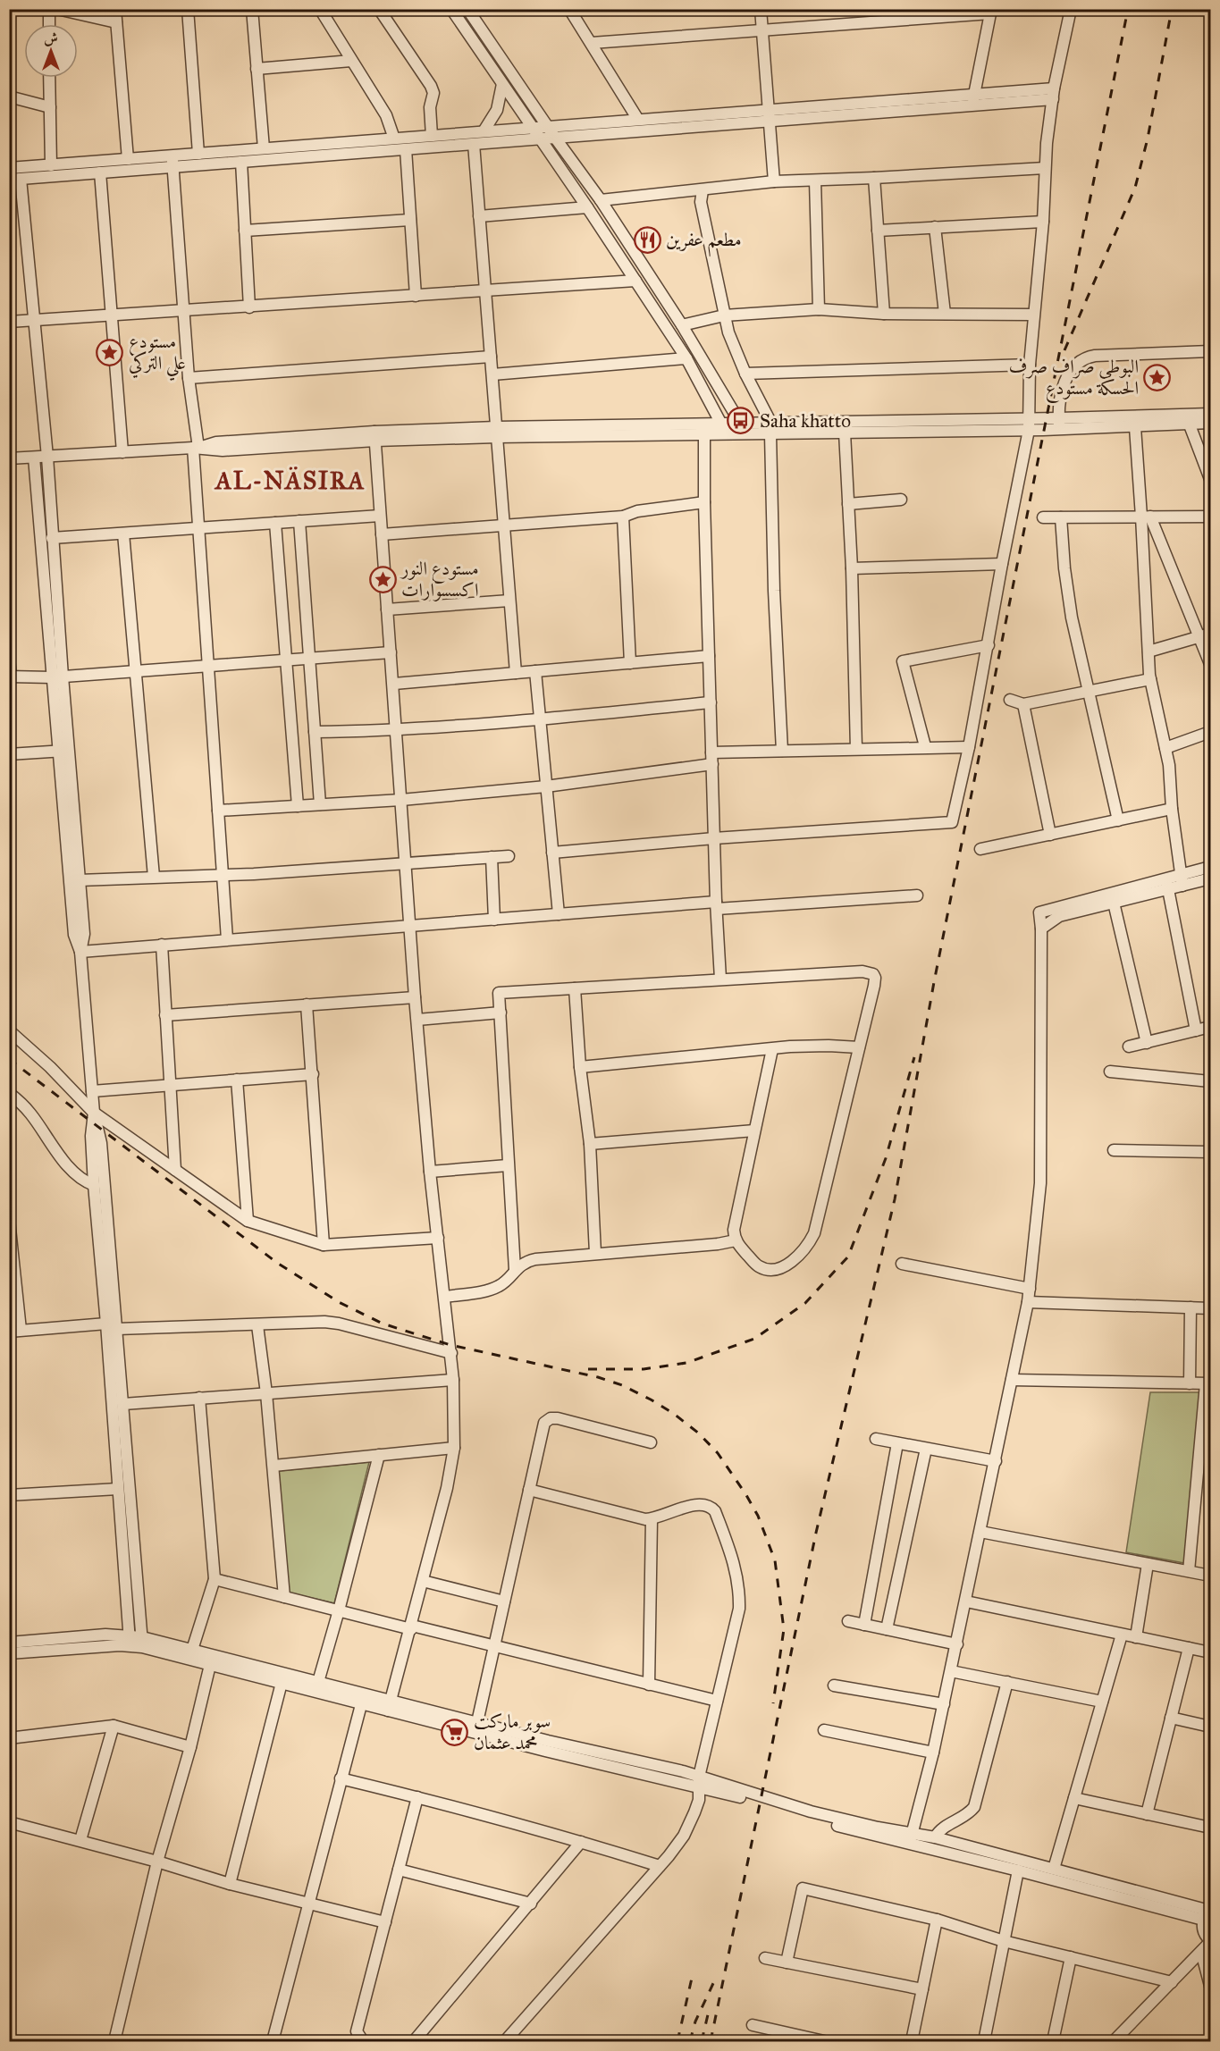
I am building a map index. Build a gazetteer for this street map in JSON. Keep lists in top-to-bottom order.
{
  "districts": ["AL-NÄSIRA"],
  "places": {
    "restaurant": ["مطعم عفرين"],
    "place": ["مستودع علي التركي", "البوطي صراف صرف الحسكة مستودع", "مستودع النور اكسسوارات"],
    "bus stop": ["Saha khatto"],
    "supermarket": ["سوبر ماركت محمد عثمان"]
  },
  "north": "top"
}
